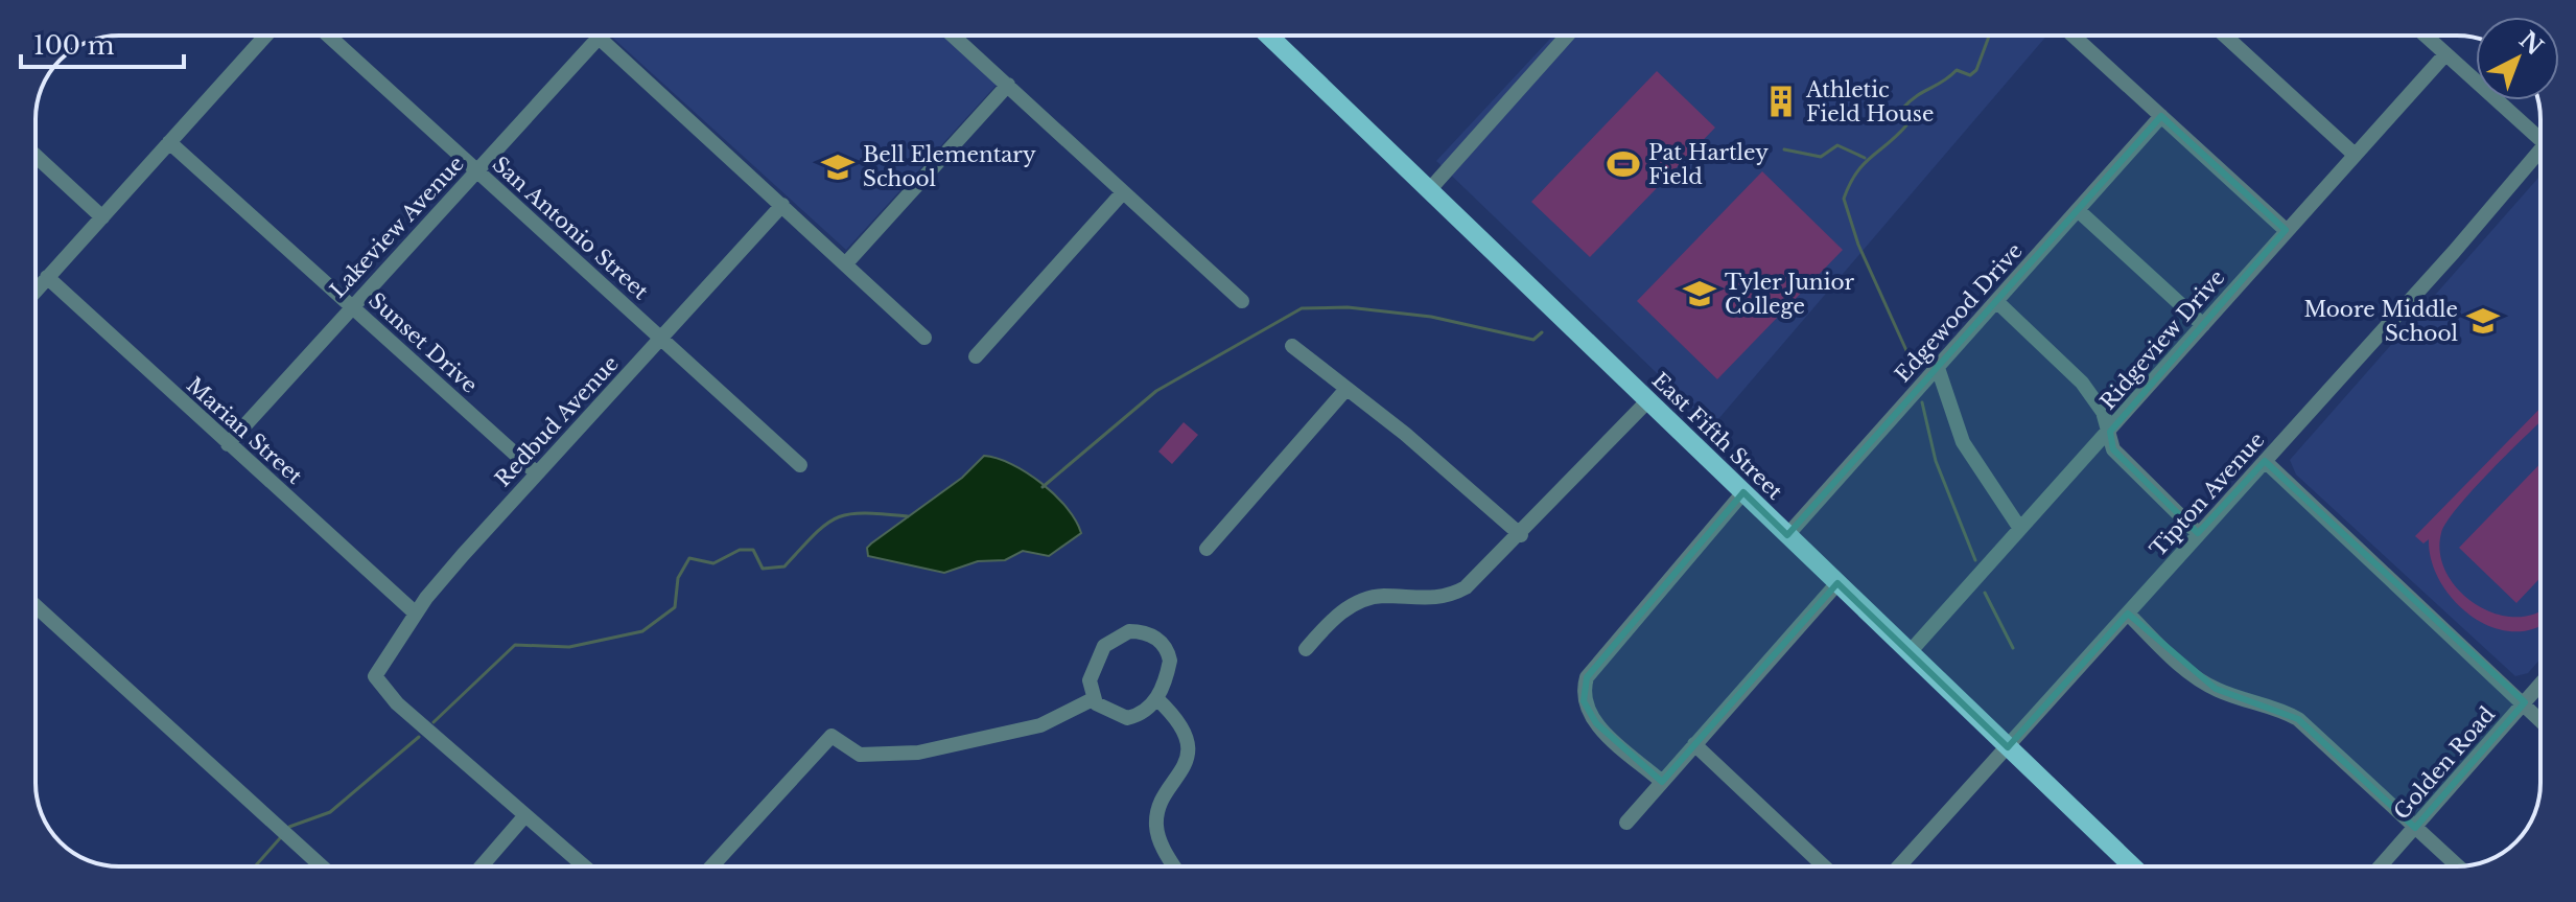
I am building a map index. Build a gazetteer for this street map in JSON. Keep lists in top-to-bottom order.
{
  "streets": {
    "main road": ["East Fifth Street"],
    "street": [
      "Lakeview Avenue",
      "San Antonio Street",
      "Edgewood Drive",
      "Ridgeview Drive",
      "Sunset Drive",
      "Redbud Avenue",
      "Marian Street",
      "Tipton Avenue",
      "Golden Road"
    ]
  },
  "crossings": [
    ["Lakeview Avenue", "San Antonio Street"],
    ["Lakeview Avenue", "Sunset Drive"],
    ["Lakeview Avenue", "Marian Street"],
    ["San Antonio Street", "Redbud Avenue"],
    ["Edgewood Drive", "East Fifth Street"],
    ["Ridgeview Drive", "East Fifth Street"],
    ["Sunset Drive", "Redbud Avenue"],
    ["Redbud Avenue", "Marian Street"],
    ["East Fifth Street", "Tipton Avenue"]
  ],
  "places": {
    "building": ["Athletic Field House"],
    "sports": ["Pat Hartley Field"],
    "school or university": ["Bell Elementary School", "Tyler Junior College", "Moore Middle School"]
  },
  "scale_bar": "100 m",
  "north": "top right"
}
